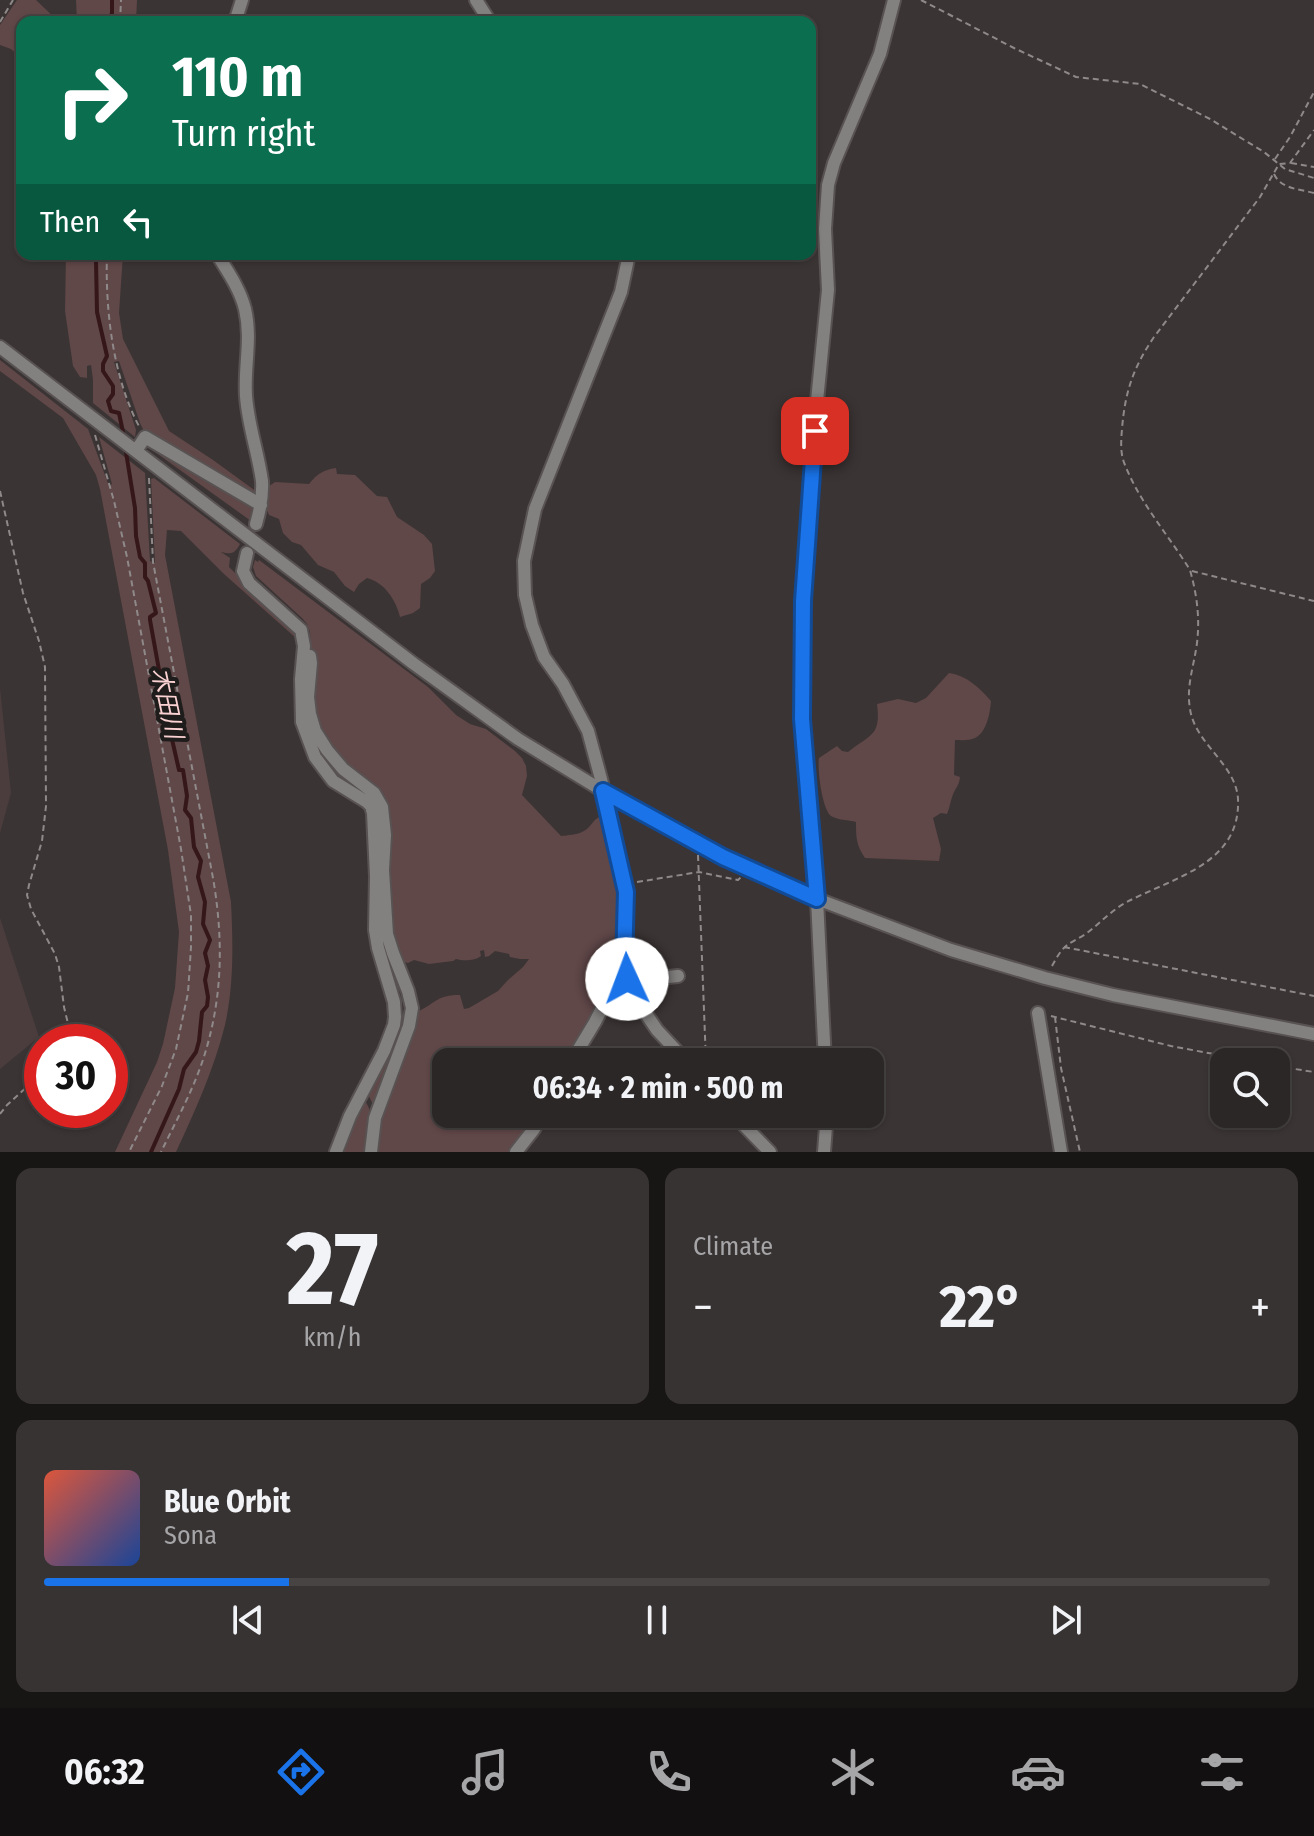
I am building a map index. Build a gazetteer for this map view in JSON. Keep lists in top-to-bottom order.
{
  "water": ["木田川"],
  "page": {
    "turn": ["110 m", "Turn right"],
    "then": "Then",
    "limit": "30",
    "trip": "06:34 · 2 min · 500 m",
    "tile": [
      ["27", "km/h"],
      "Climate"
    ],
    "heat": ["−", "22°", "+"],
    "song": ["Blue Orbit", "Sona"],
    "tabs": "06:32"
  }
}
